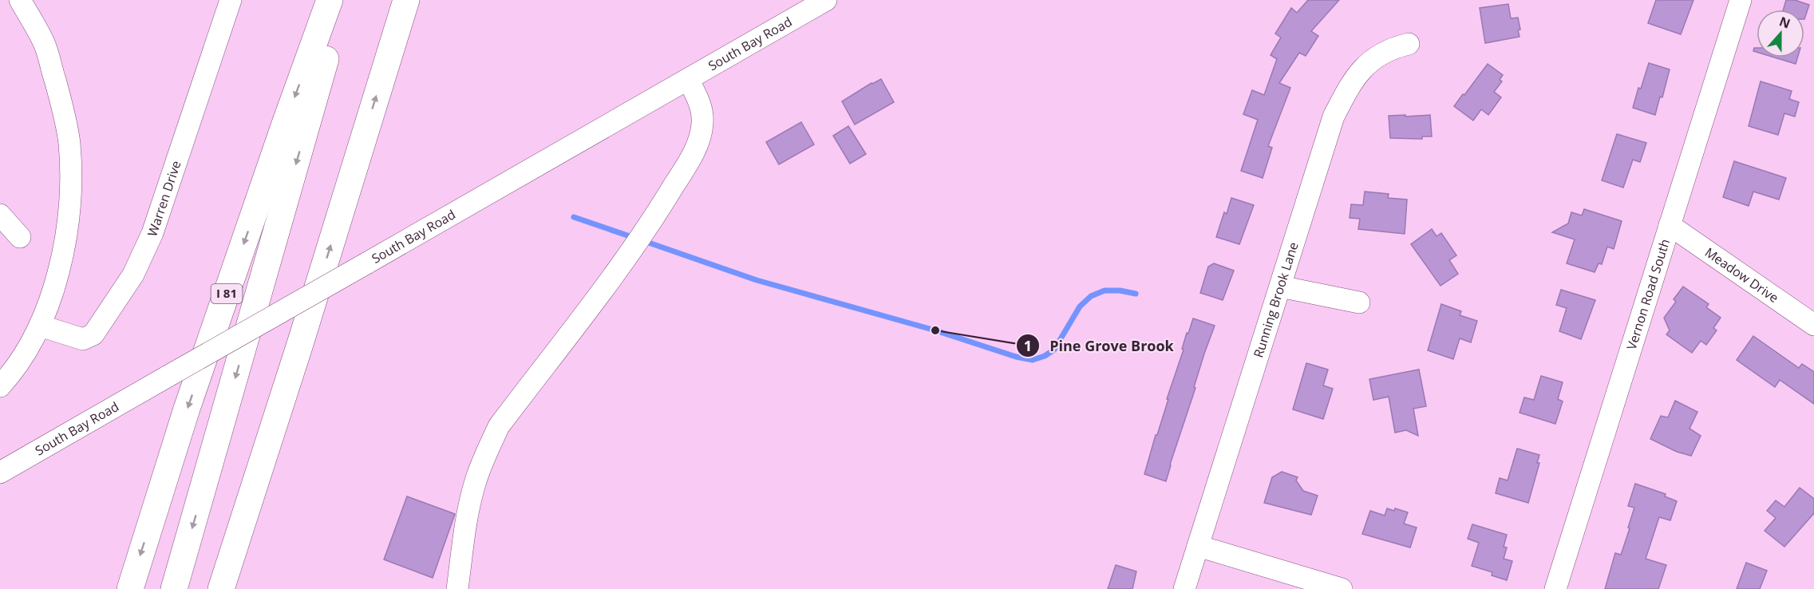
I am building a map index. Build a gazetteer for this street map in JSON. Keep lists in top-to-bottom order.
{
  "streets": {
    "highway": ["I 81"],
    "street": [
      "South Bay Road",
      "Warren Drive",
      "Meadow Drive",
      "Vernon Road South",
      "Running Brook Lane"
    ]
  },
  "crossings": [
    ["Meadow Drive", "Vernon Road South"]
  ],
  "places": ["Pine Grove Brook"],
  "north": "top"
}
